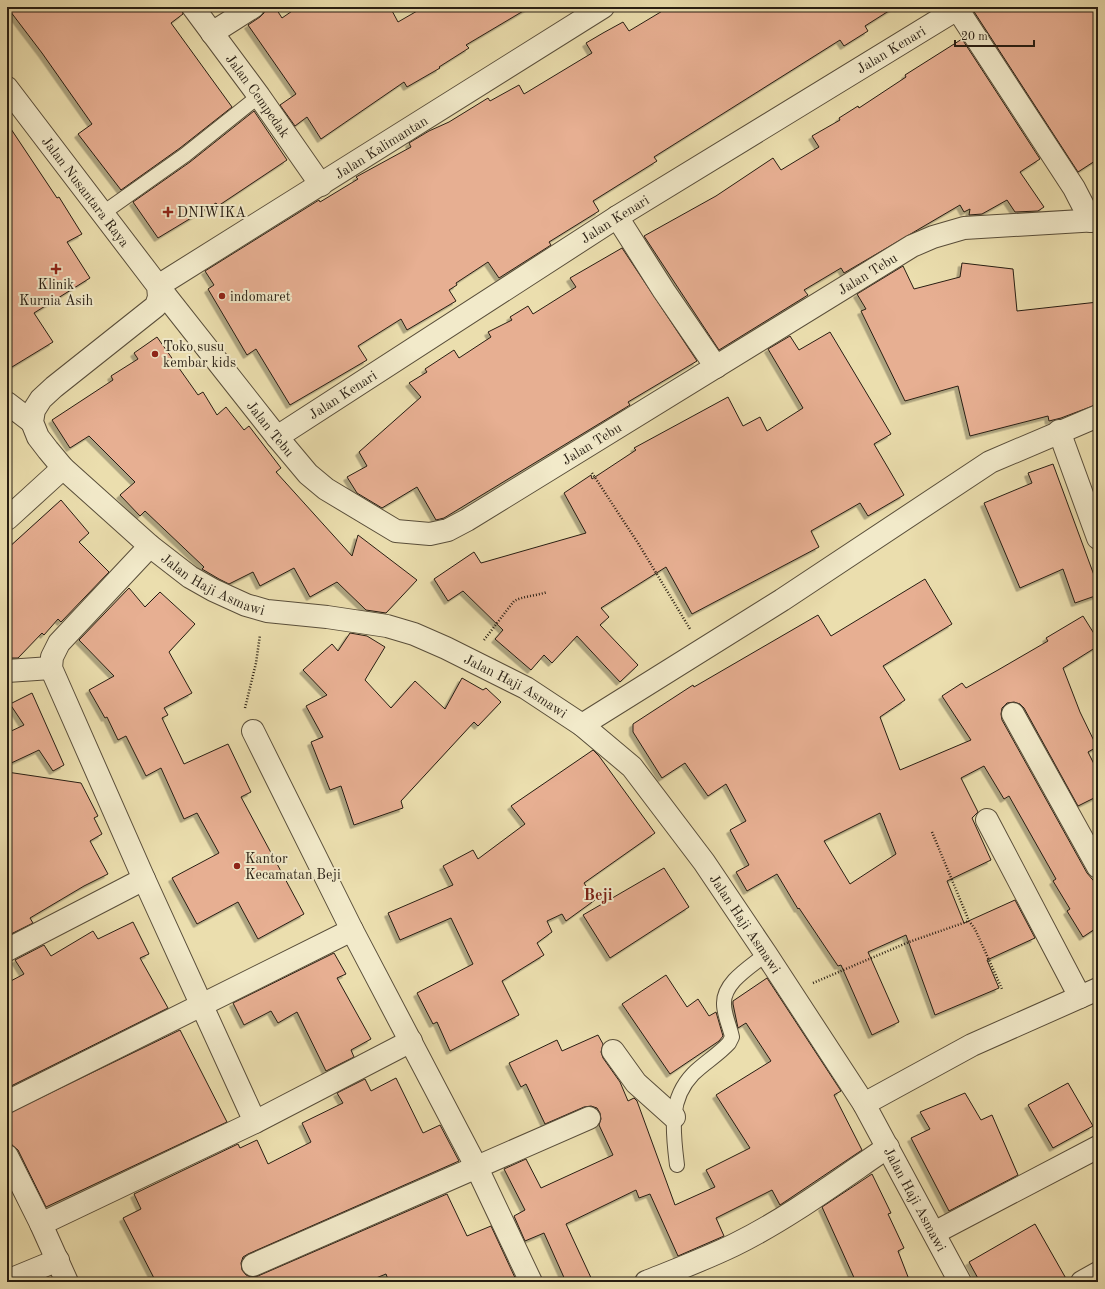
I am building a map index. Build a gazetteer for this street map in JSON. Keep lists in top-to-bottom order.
{
  "streets": {
    "street": [
      "Jalan Kenari",
      "Jalan Cempedak",
      "Jalan Kalimantan",
      "Jalan Nusantara Raya",
      "Jalan Tebu",
      "Jalan Haji Asmawi"
    ]
  },
  "crossings": [
    ["Jalan Kenari", "Jalan Tebu"],
    ["Jalan Cempedak", "Jalan Kalimantan"],
    ["Jalan Kalimantan", "Jalan Nusantara Raya"],
    ["Jalan Kalimantan", "Jalan Tebu"],
    ["Jalan Nusantara Raya", "Jalan Tebu"]
  ],
  "districts": ["Beji"],
  "places": {
    "health": ["DNIWIKA", "Klinik Kurnia Asih"],
    "other": ["indomaret", "Toko susu kembar kids", "Kantor Kecamatan Beji"]
  },
  "scale_bar": "20 m"
}
